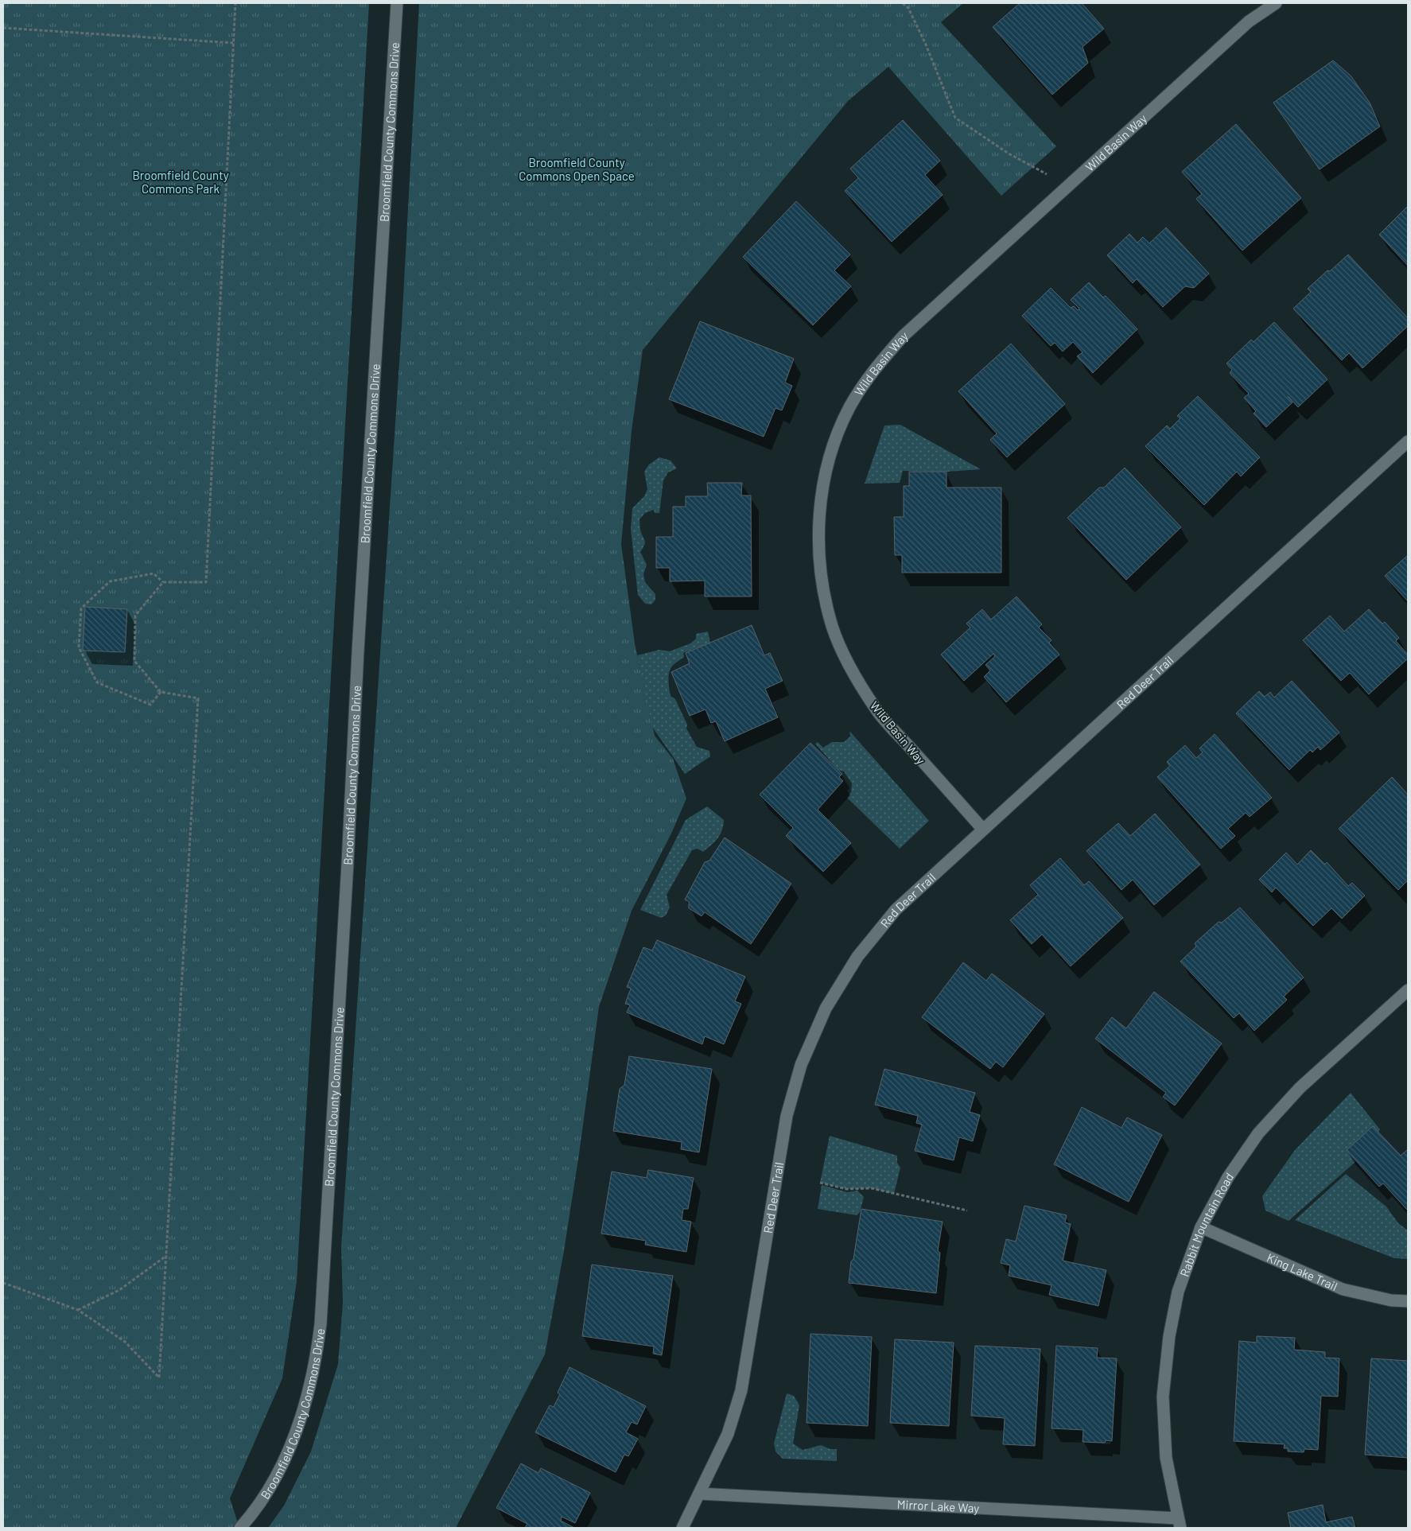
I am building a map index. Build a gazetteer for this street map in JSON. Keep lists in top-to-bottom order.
{
  "streets": {
    "street": [
      "Broomfield County Commons Drive",
      "Wild Basin Way",
      "Red Deer Trail",
      "Rabbit Mountain Road",
      "King Lake Trail",
      "Mirror Lake Way"
    ]
  },
  "crossings": [
    ["Wild Basin Way", "Red Deer Trail"],
    ["Red Deer Trail", "Mirror Lake Way"],
    ["Rabbit Mountain Road", "King Lake Trail"],
    ["Rabbit Mountain Road", "Mirror Lake Way"]
  ],
  "parks": ["Broomfield County Commons Open Space", "Broomfield County Commons Park"]
}
